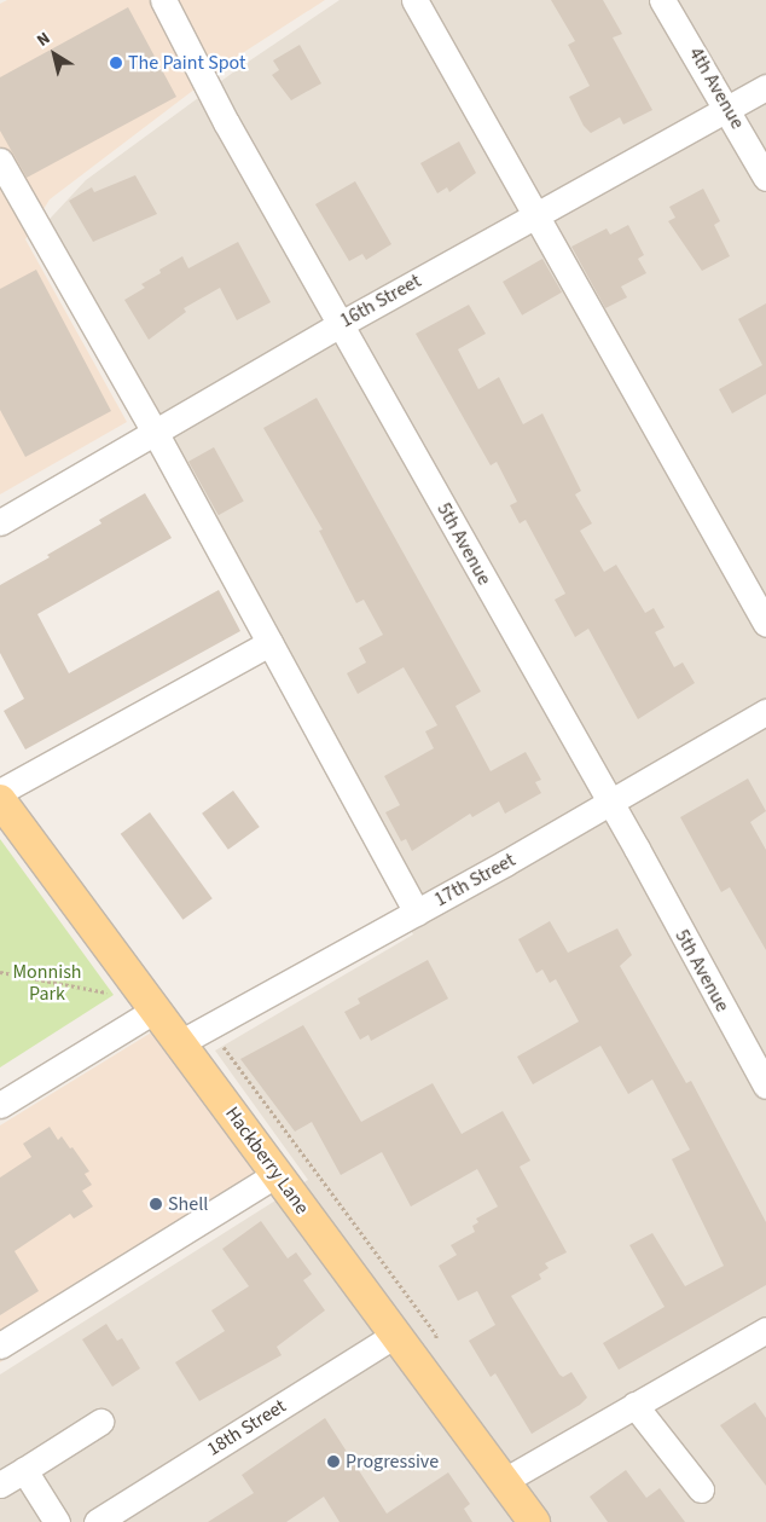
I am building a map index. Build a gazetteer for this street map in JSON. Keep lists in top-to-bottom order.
{
  "streets": {
    "main road": ["Hackberry Lane"],
    "street": [
      "4th Avenue",
      "16th Street",
      "5th Avenue",
      "17th Street",
      "18th Street"
    ]
  },
  "crossings": [
    ["4th Avenue", "16th Street"],
    ["16th Street", "5th Avenue"],
    ["5th Avenue", "17th Street"],
    ["17th Street", "Hackberry Lane"],
    ["Hackberry Lane", "18th Street"]
  ],
  "parks": ["Monnish Park"],
  "places": ["The Paint Spot", "Shell", "Progressive"],
  "north": "top left"
}
